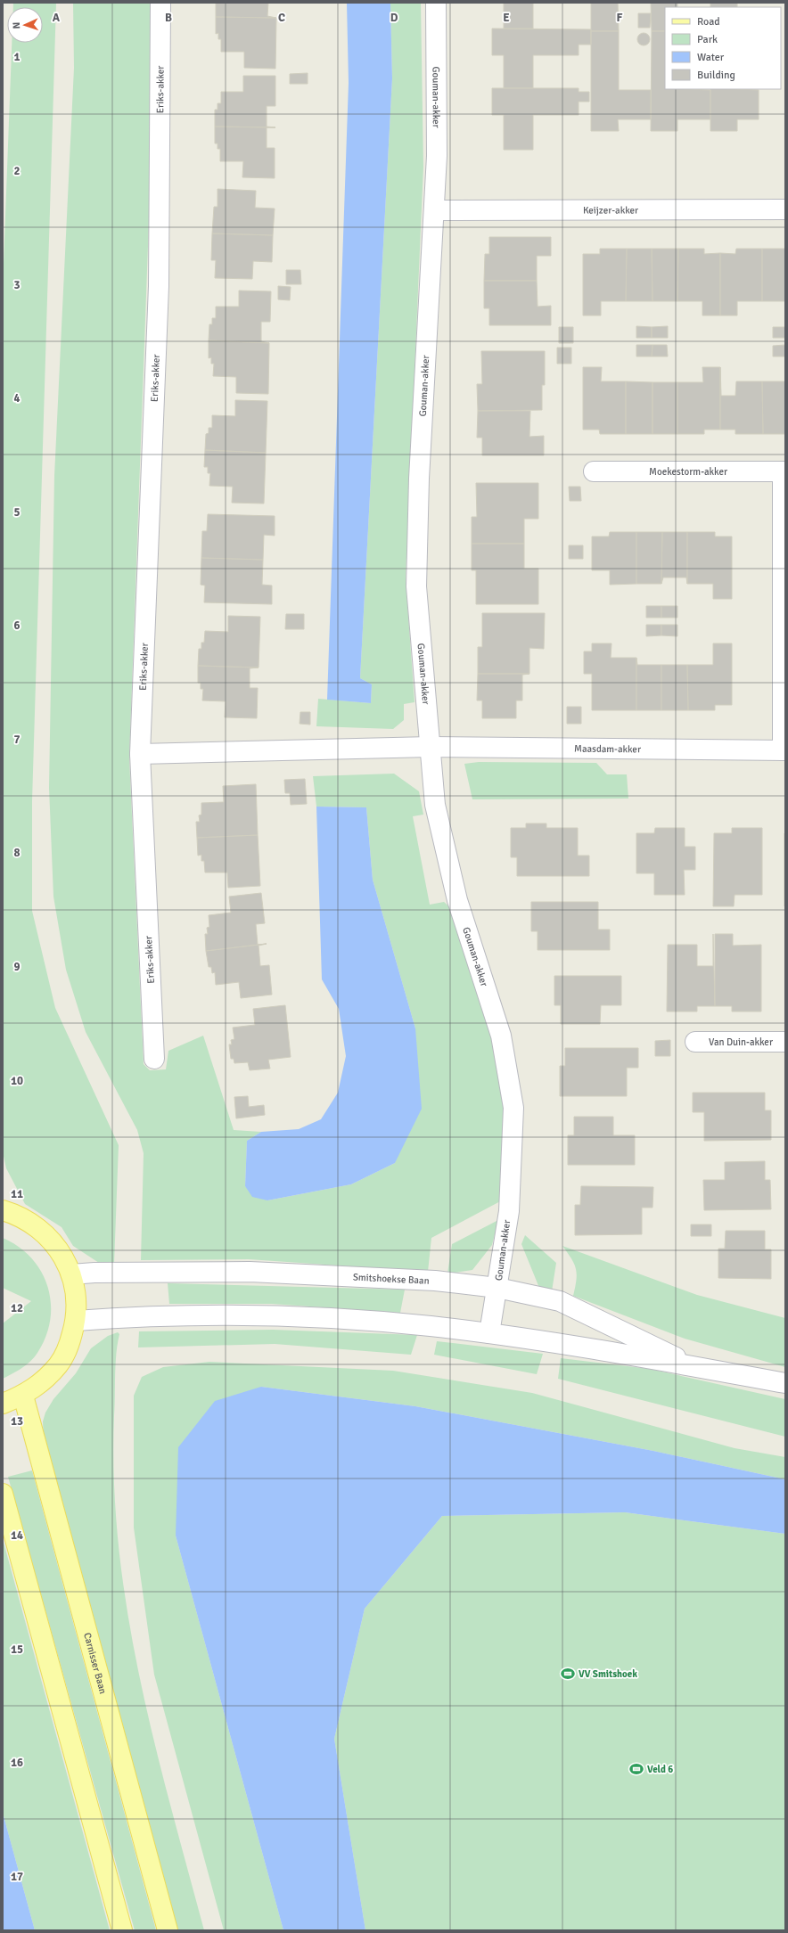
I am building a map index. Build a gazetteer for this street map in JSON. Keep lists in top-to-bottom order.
{
  "streets": {
    "main road": ["Carnisser Baan"],
    "street": [
      "Eriks-akker",
      "Gouman-akker",
      "Keijzer-akker",
      "Moekestorm-akker",
      "Maasdam-akker",
      "Van Duin-akker",
      "Smitshoekse Baan"
    ]
  },
  "crossings": [
    ["Gouman-akker", "Keijzer-akker"],
    ["Gouman-akker", "Maasdam-akker"],
    ["Gouman-akker", "Smitshoekse Baan"],
    ["Moekestorm-akker", "Maasdam-akker"]
  ],
  "places": {
    "sports": ["VV Smitshoek", "Veld 6"]
  },
  "legend": [
    "Road",
    "Park",
    "Water",
    "Building"
  ],
  "north": "left",
  "grid": {
    "columns": [
      "A",
      "B",
      "C",
      "D",
      "E",
      "F"
    ],
    "rows": [
      "1",
      "2",
      "3",
      "4",
      "5",
      "6",
      "7",
      "8",
      "9",
      "10",
      "11",
      "12",
      "13",
      "14",
      "15",
      "16",
      "17"
    ]
  }
}
